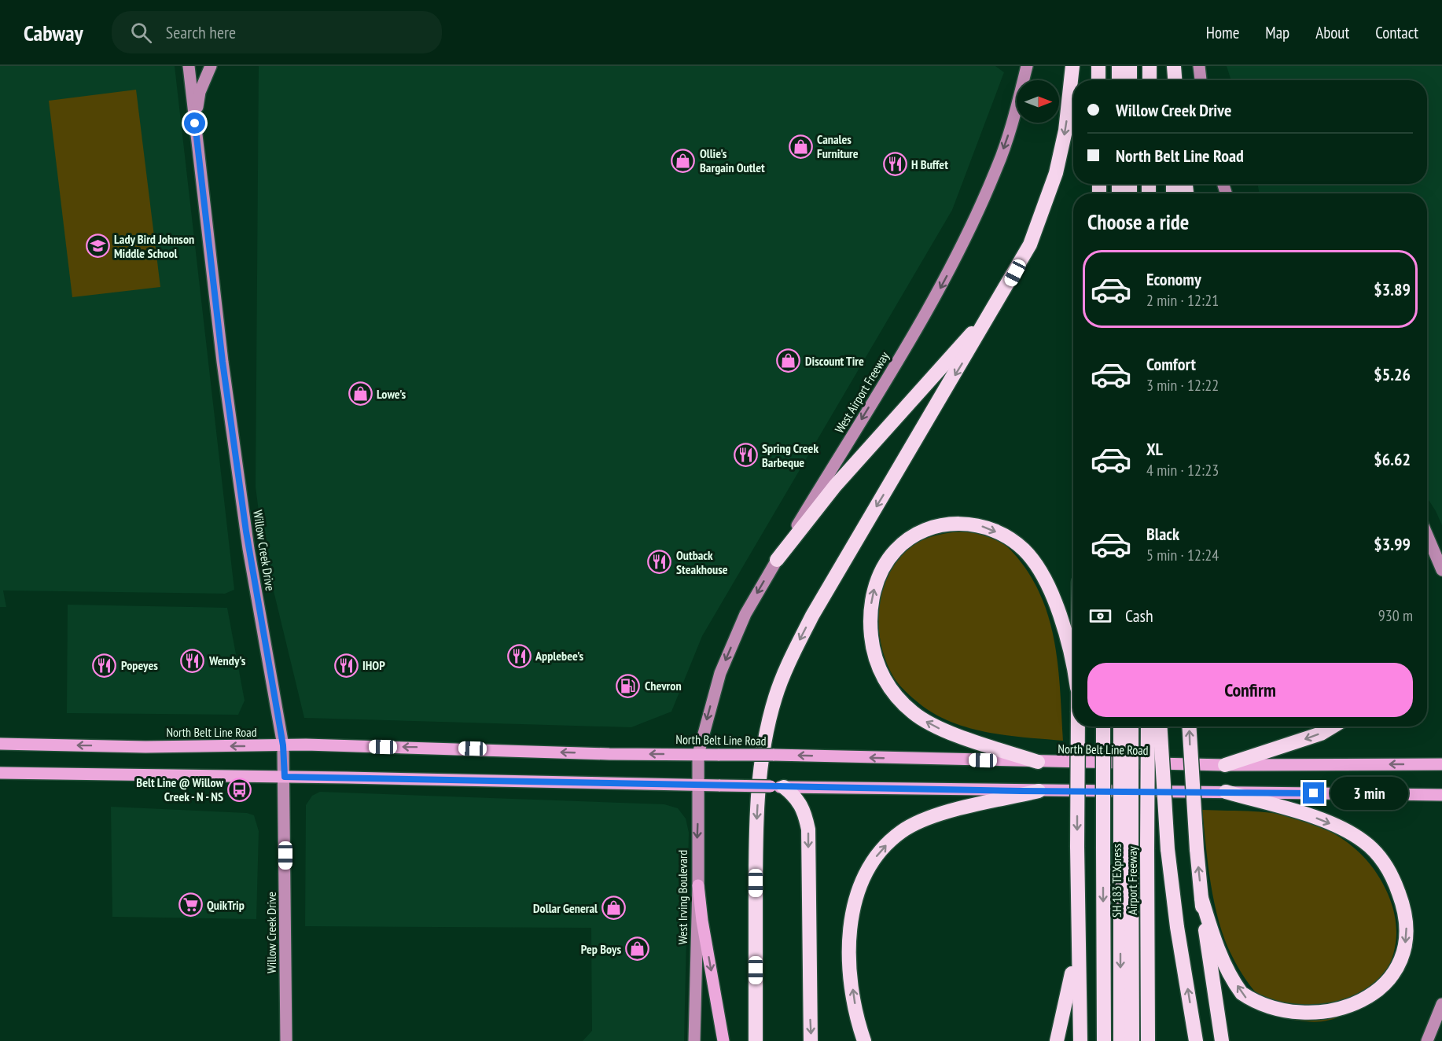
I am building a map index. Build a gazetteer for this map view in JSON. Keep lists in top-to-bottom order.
{
  "streets": {
    "highway": ["SH 183 TEXpress", "Airport Freeway"],
    "main road": ["North Belt Line Road"],
    "street": ["West Airport Freeway", "Willow Creek Drive", "West Irving Boulevard"]
  },
  "crossings": [
    ["West Airport Freeway", "North Belt Line Road"],
    ["West Airport Freeway", "West Irving Boulevard"],
    ["Willow Creek Drive", "North Belt Line Road"],
    ["North Belt Line Road", "West Irving Boulevard"]
  ],
  "one_way": ["West Airport Freeway"],
  "places": {
    "shop": [
      "Canales Furniture",
      "Ollie's Bargain Outlet",
      "Discount Tire",
      "Lowe's",
      "Dollar General",
      "Pep Boys"
    ],
    "restaurant": [
      "H Buffet",
      "Spring Creek Barbeque",
      "Outback Steakhouse",
      "Applebee's",
      "Wendy's",
      "Popeyes",
      "IHOP"
    ],
    "school or university": ["Lady Bird Johnson Middle School"],
    "fuel station": ["Chevron"],
    "bus stop": ["Belt Line @ Willow Creek - N - NS"],
    "supermarket": ["QuikTrip"]
  },
  "north": "right",
  "page": {
    "header": "Cabway",
    "search": "Search here",
    "nav": [
      "Home",
      "Map",
      "About",
      "Contact"
    ],
    "banner": ["Willow Creek Drive", "North Belt Line Road"],
    "heading": "Choose a ride",
    "list": [
      {
        "name": "Economy",
        "note": "2 min · 12:21",
        "value": "$3.89"
      },
      {
        "name": "Comfort",
        "note": "3 min · 12:22",
        "value": "$5.26"
      },
      {
        "name": "XL",
        "note": "4 min · 12:23",
        "value": "$6.62"
      },
      {
        "name": "Black",
        "note": "5 min · 12:24",
        "value": "$3.99"
      }
    ],
    "pay": ["Cash", "930 m"],
    "buttons": "Confirm",
    "bubble": "3 min"
  }
}
